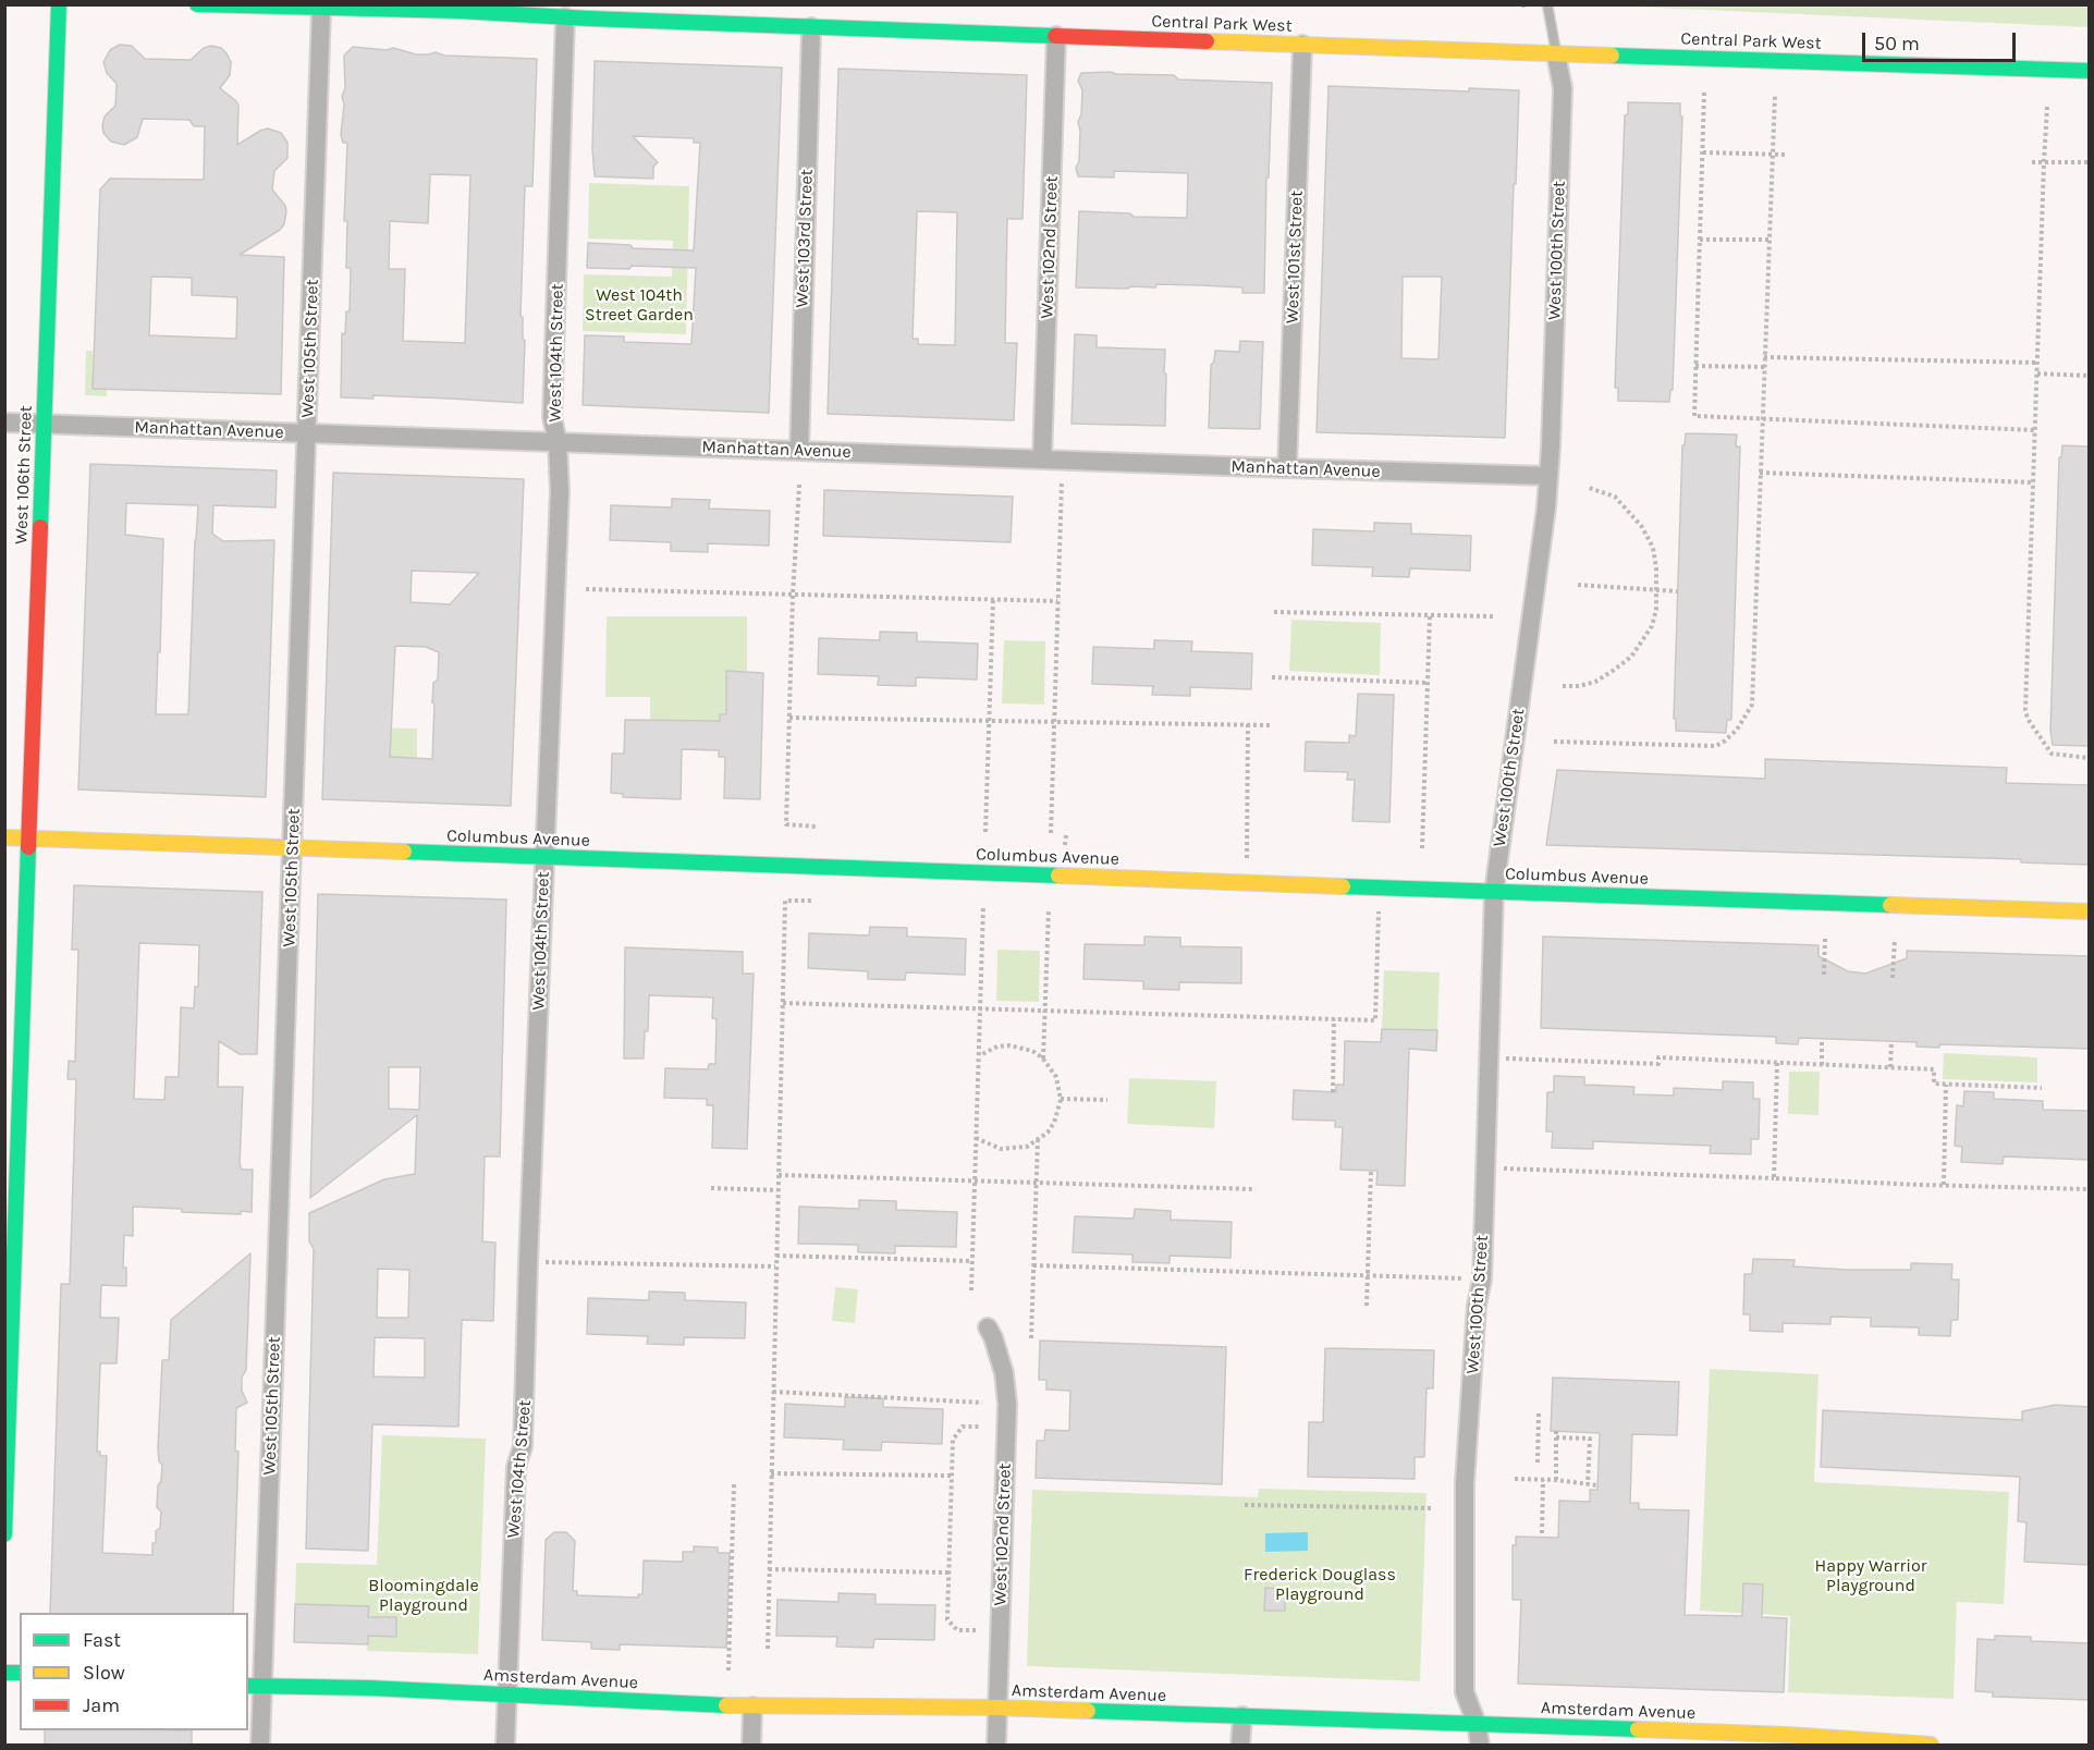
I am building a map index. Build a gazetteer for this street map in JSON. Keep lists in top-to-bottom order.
{
  "streets": {
    "main road": [
      "Central Park West",
      "West 106th Street",
      "Columbus Avenue",
      "Amsterdam Avenue"
    ],
    "street": [
      "West 103rd Street",
      "West 102nd Street",
      "West 100th Street",
      "West 101st Street",
      "West 105th Street",
      "West 104th Street",
      "Manhattan Avenue"
    ]
  },
  "crossings": [
    ["Central Park West", "West 103rd Street"],
    ["Central Park West", "West 102nd Street"],
    ["Central Park West", "West 100th Street"],
    ["Central Park West", "West 101st Street"],
    ["Central Park West", "West 105th Street"],
    ["Central Park West", "West 104th Street"],
    ["West 103rd Street", "Manhattan Avenue"],
    ["West 102nd Street", "Manhattan Avenue"],
    ["West 102nd Street", "Amsterdam Avenue"],
    ["West 100th Street", "Manhattan Avenue"],
    ["West 100th Street", "Columbus Avenue"],
    ["West 100th Street", "Amsterdam Avenue"],
    ["West 101st Street", "Manhattan Avenue"],
    ["West 105th Street", "Manhattan Avenue"],
    ["West 105th Street", "Columbus Avenue"],
    ["West 105th Street", "Amsterdam Avenue"],
    ["West 104th Street", "Manhattan Avenue"],
    ["West 104th Street", "Columbus Avenue"],
    ["West 104th Street", "Amsterdam Avenue"],
    ["Manhattan Avenue", "West 106th Street"],
    ["West 106th Street", "Columbus Avenue"]
  ],
  "parks": [
    "West 104th Street Garden",
    "Happy Warrior Playground",
    "Frederick Douglass Playground",
    "Bloomingdale Playground"
  ],
  "legend": ["Fast", "Slow", "Jam"],
  "scale_bar": "50 m"
}
